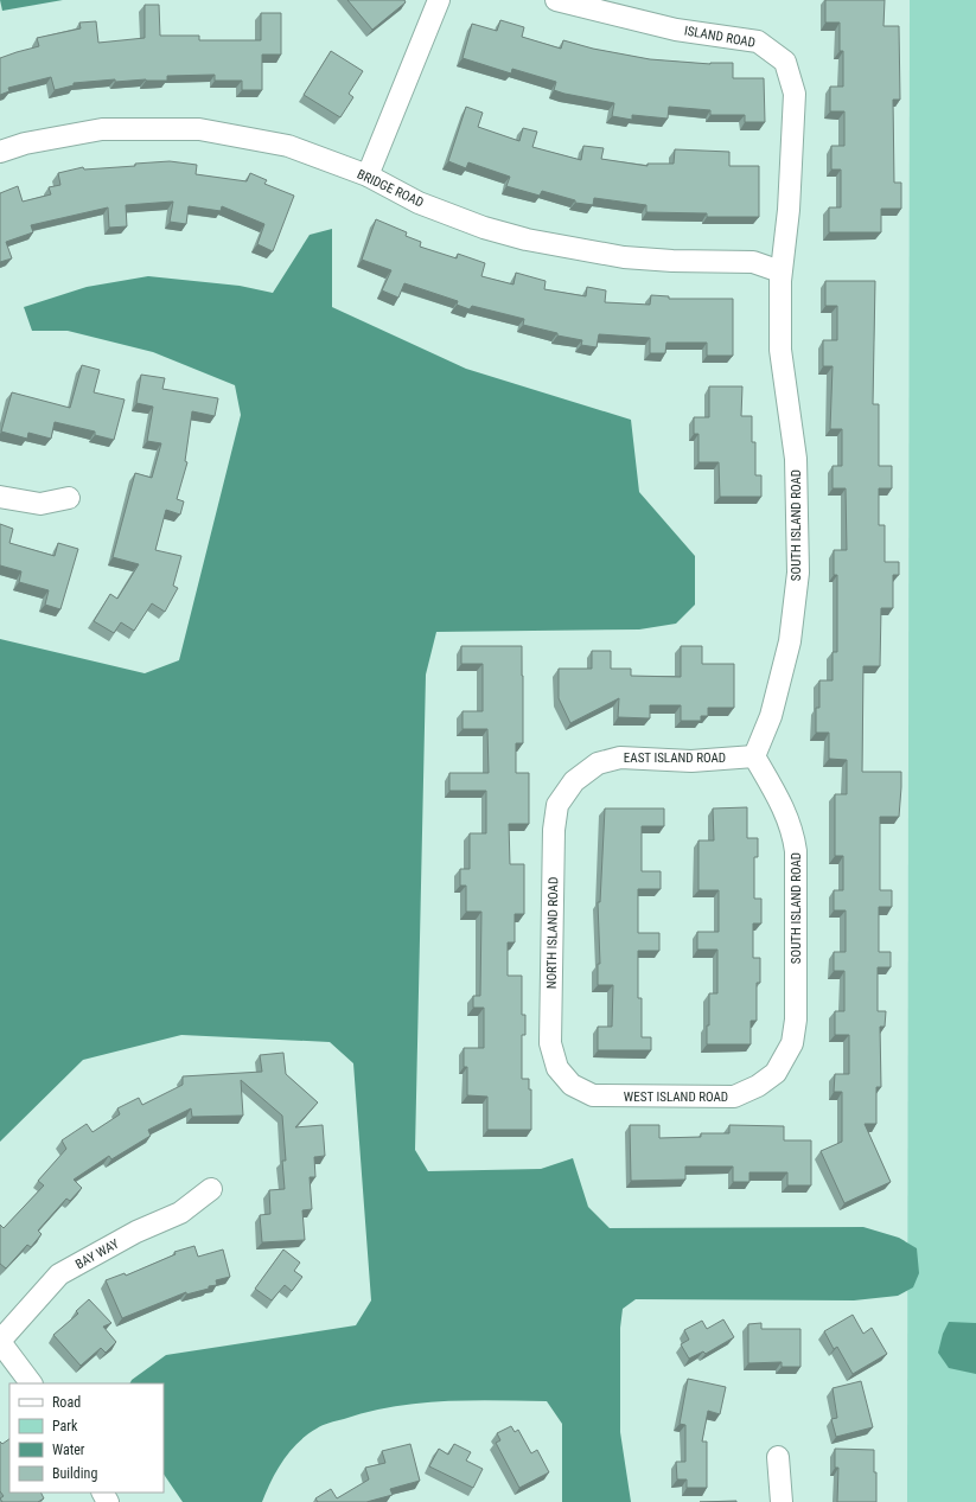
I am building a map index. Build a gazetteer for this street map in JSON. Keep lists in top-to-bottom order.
{
  "streets": {
    "street": [
      "ISLAND ROAD",
      "BRIDGE ROAD",
      "SOUTH ISLAND ROAD",
      "EAST ISLAND ROAD",
      "NORTH ISLAND ROAD",
      "WEST ISLAND ROAD",
      "BAY WAY"
    ]
  },
  "crossings": [
    ["ISLAND ROAD", "BRIDGE ROAD"],
    ["ISLAND ROAD", "SOUTH ISLAND ROAD"],
    ["BRIDGE ROAD", "SOUTH ISLAND ROAD"],
    ["SOUTH ISLAND ROAD", "EAST ISLAND ROAD"],
    ["SOUTH ISLAND ROAD", "WEST ISLAND ROAD"],
    ["EAST ISLAND ROAD", "NORTH ISLAND ROAD"],
    ["NORTH ISLAND ROAD", "WEST ISLAND ROAD"]
  ],
  "legend": [
    "Road",
    "Park",
    "Water",
    "Building"
  ]
}
